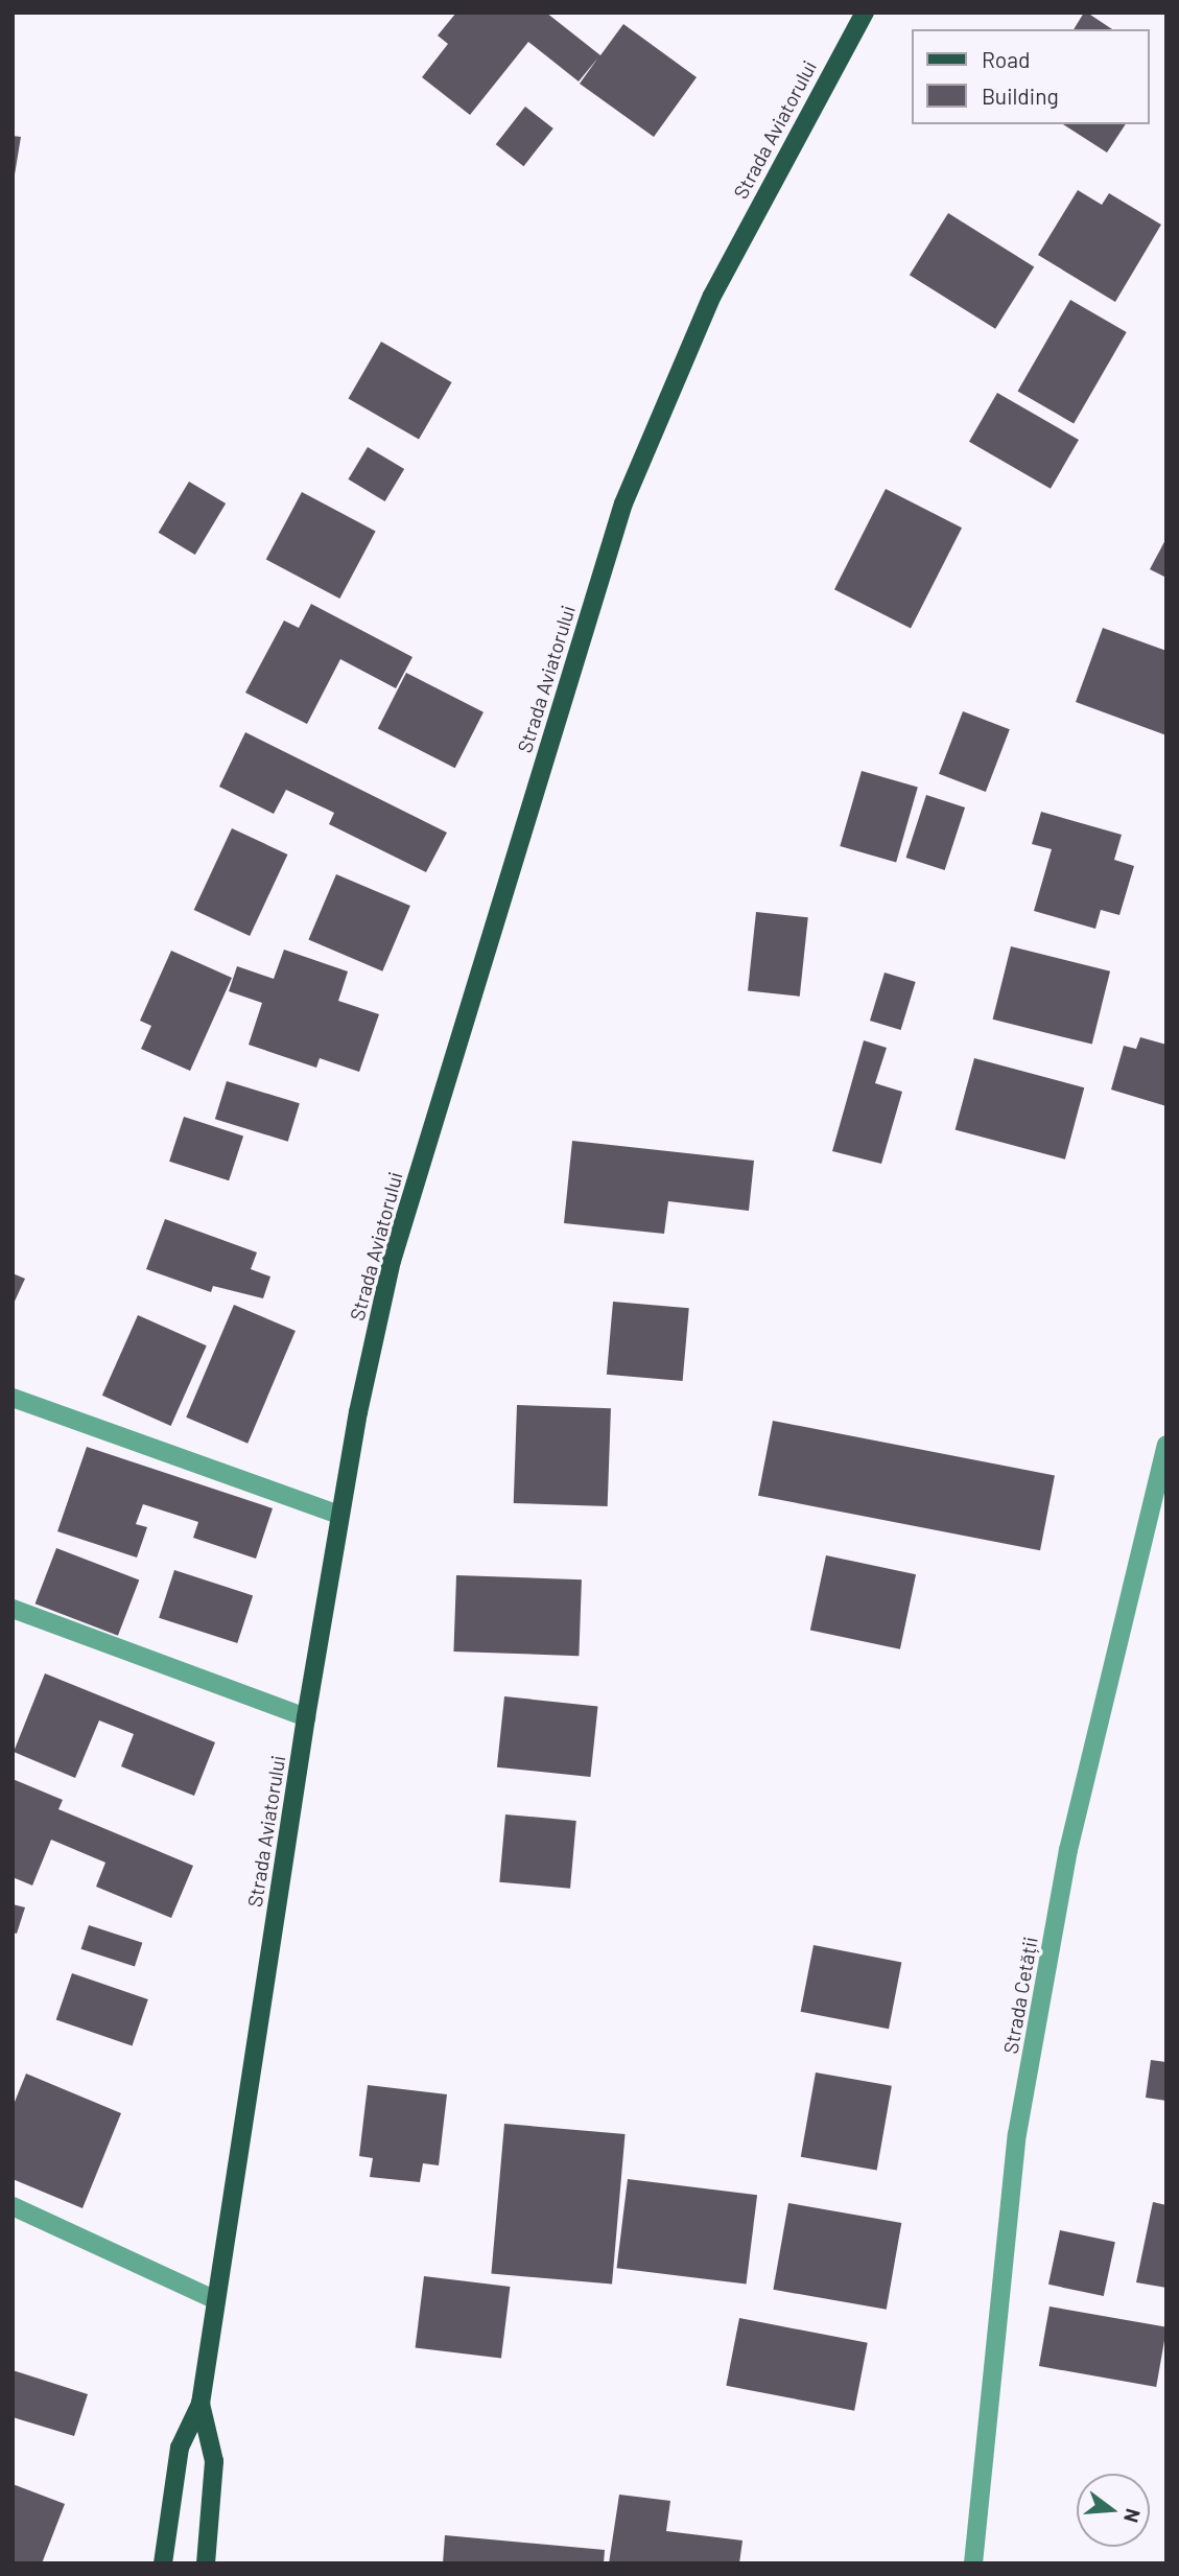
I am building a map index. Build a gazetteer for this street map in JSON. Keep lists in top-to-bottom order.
{
  "streets": {
    "main road": ["Strada Aviatorului"],
    "street": ["Strada Cetății"]
  },
  "legend": ["Road", "Building"],
  "north": "right"
}
